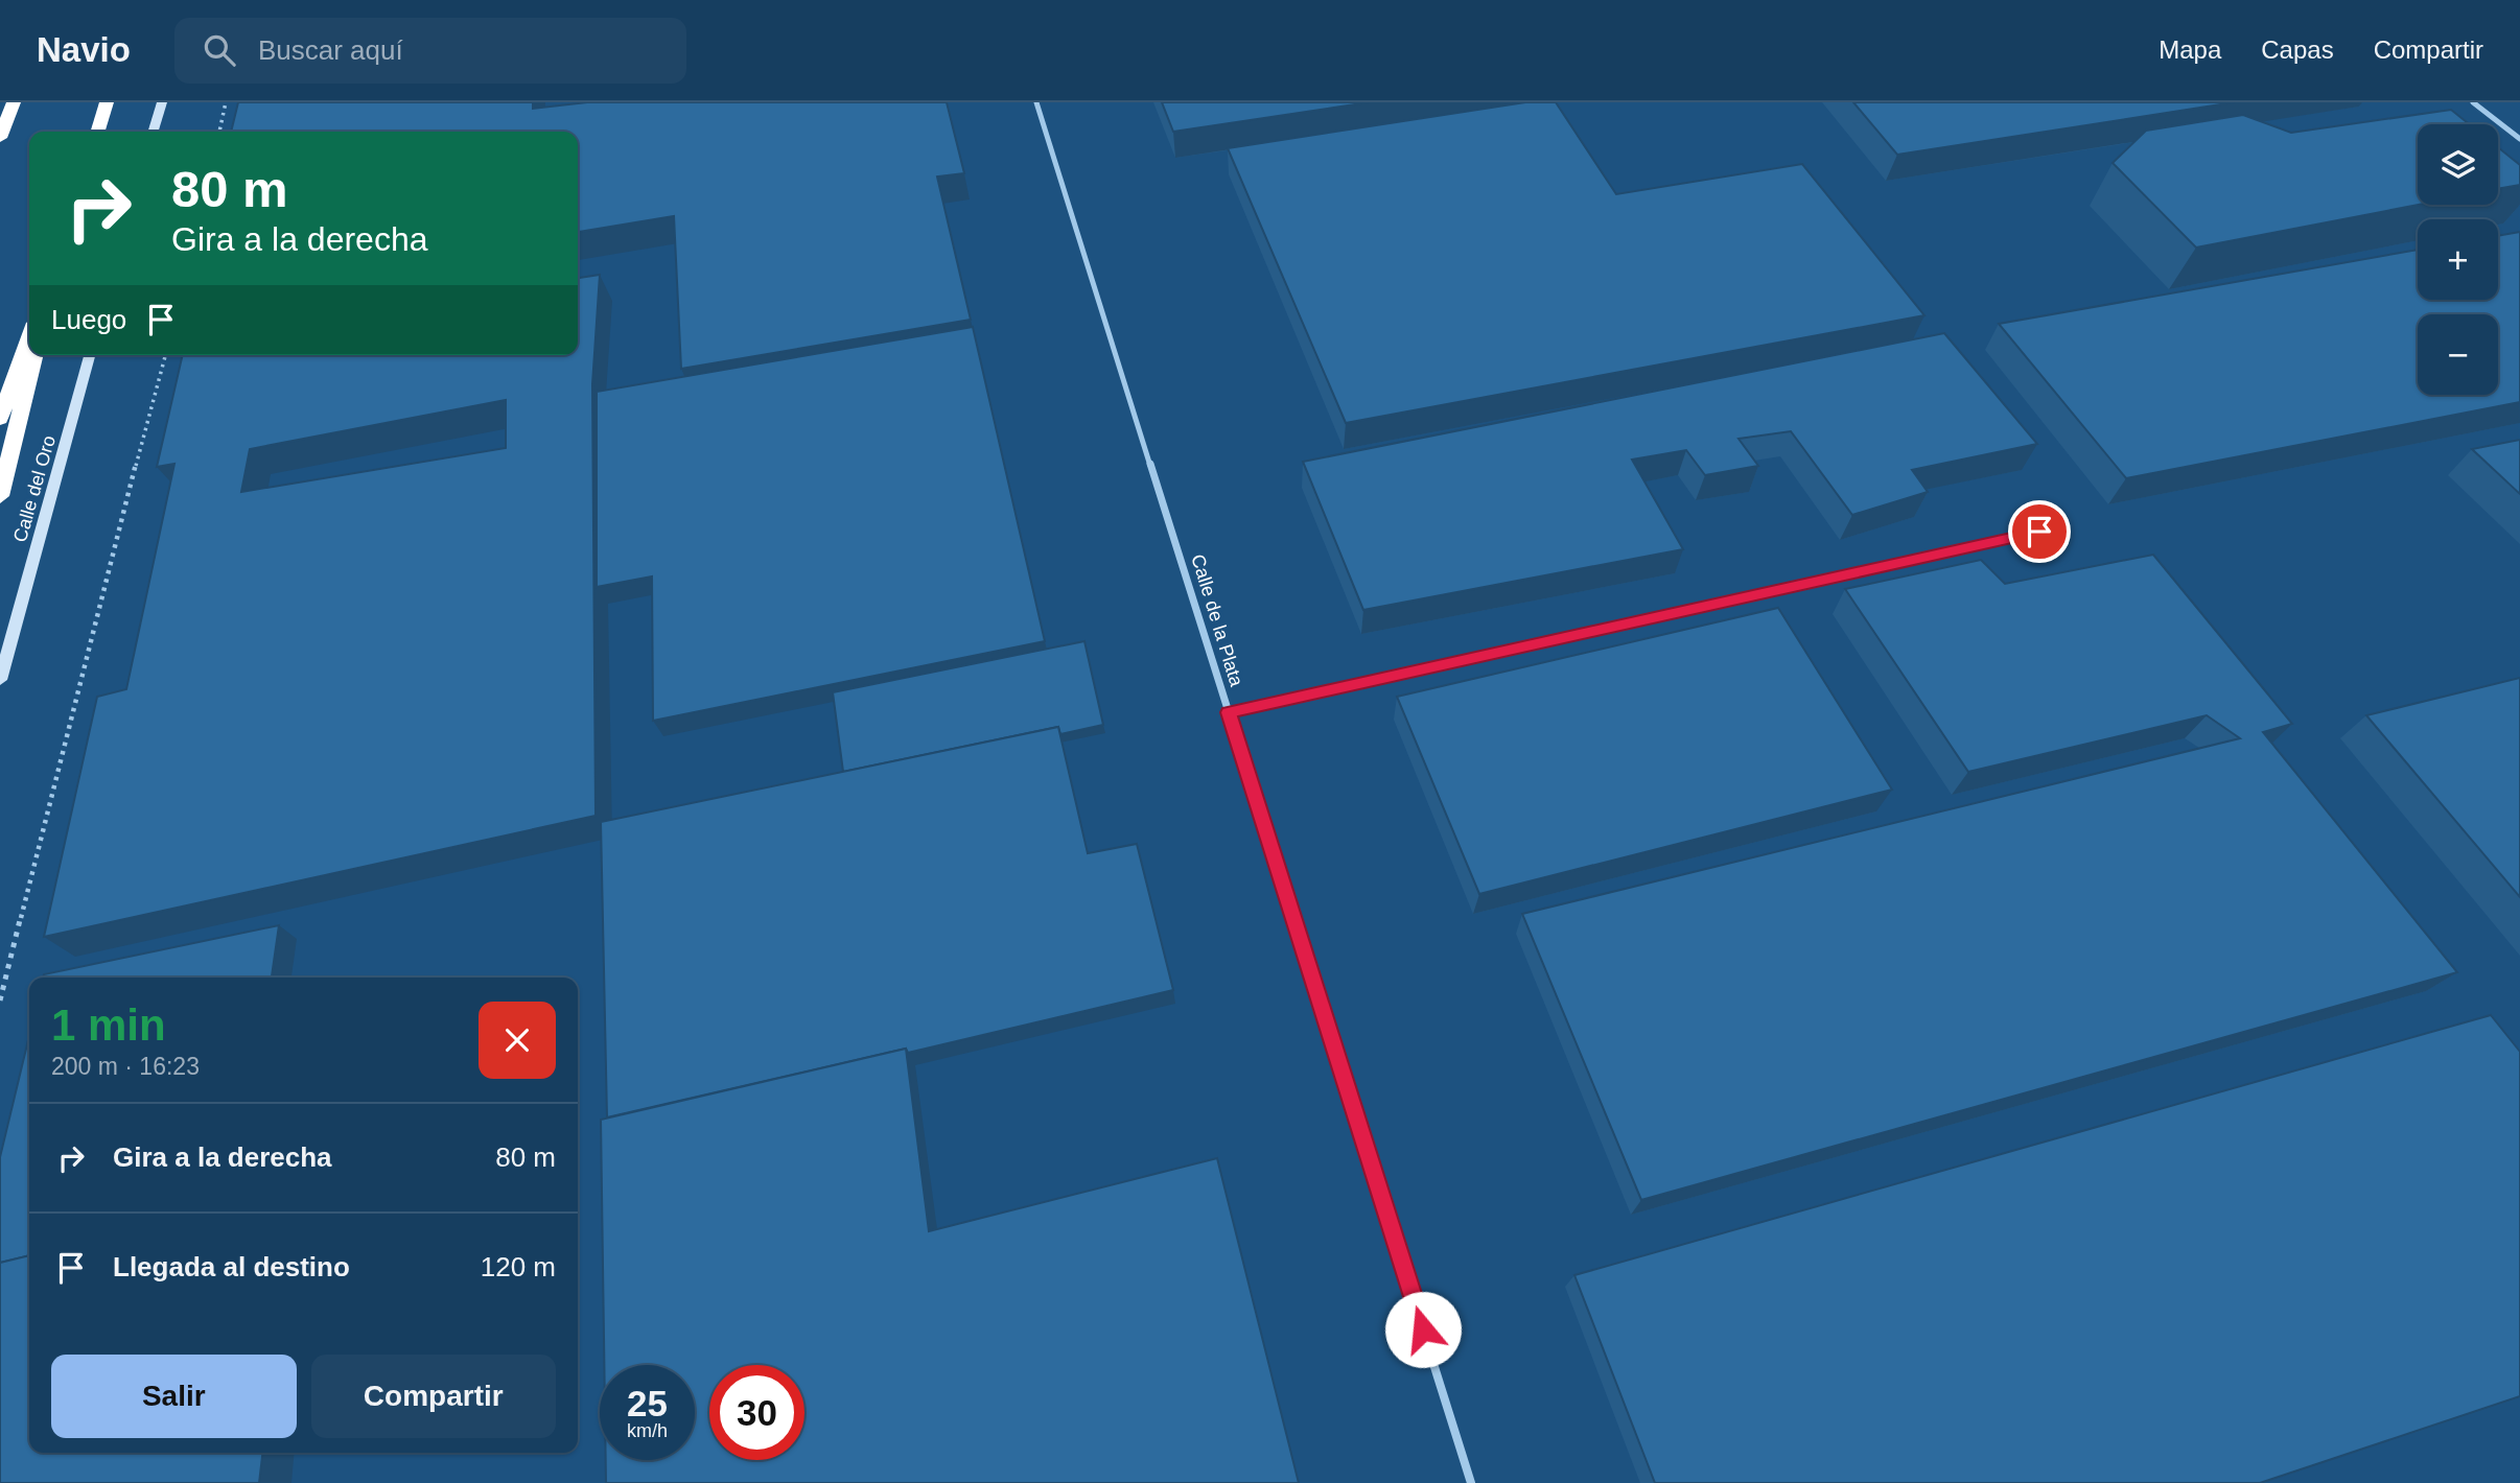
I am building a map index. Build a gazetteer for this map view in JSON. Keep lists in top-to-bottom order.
{
  "streets": {
    "street": ["Calle del Oro", "Calle de la Plata"]
  },
  "page": {
    "header": "Navio",
    "search": "Buscar aquí",
    "nav": ["Mapa", "Capas", "Compartir"],
    "map_buttons": ["+", "−"],
    "turn": ["80 m", "Gira a la derecha"],
    "then": "Luego",
    "heading": ["1 min", "200 m · 16:23"],
    "list": [
      {
        "name": "Gira a la derecha",
        "value": "80 m"
      },
      {
        "name": "Llegada al destino",
        "value": "120 m"
      }
    ],
    "buttons": ["Salir", "Compartir"],
    "speed": "25 km/h",
    "limit": "30"
  }
}
